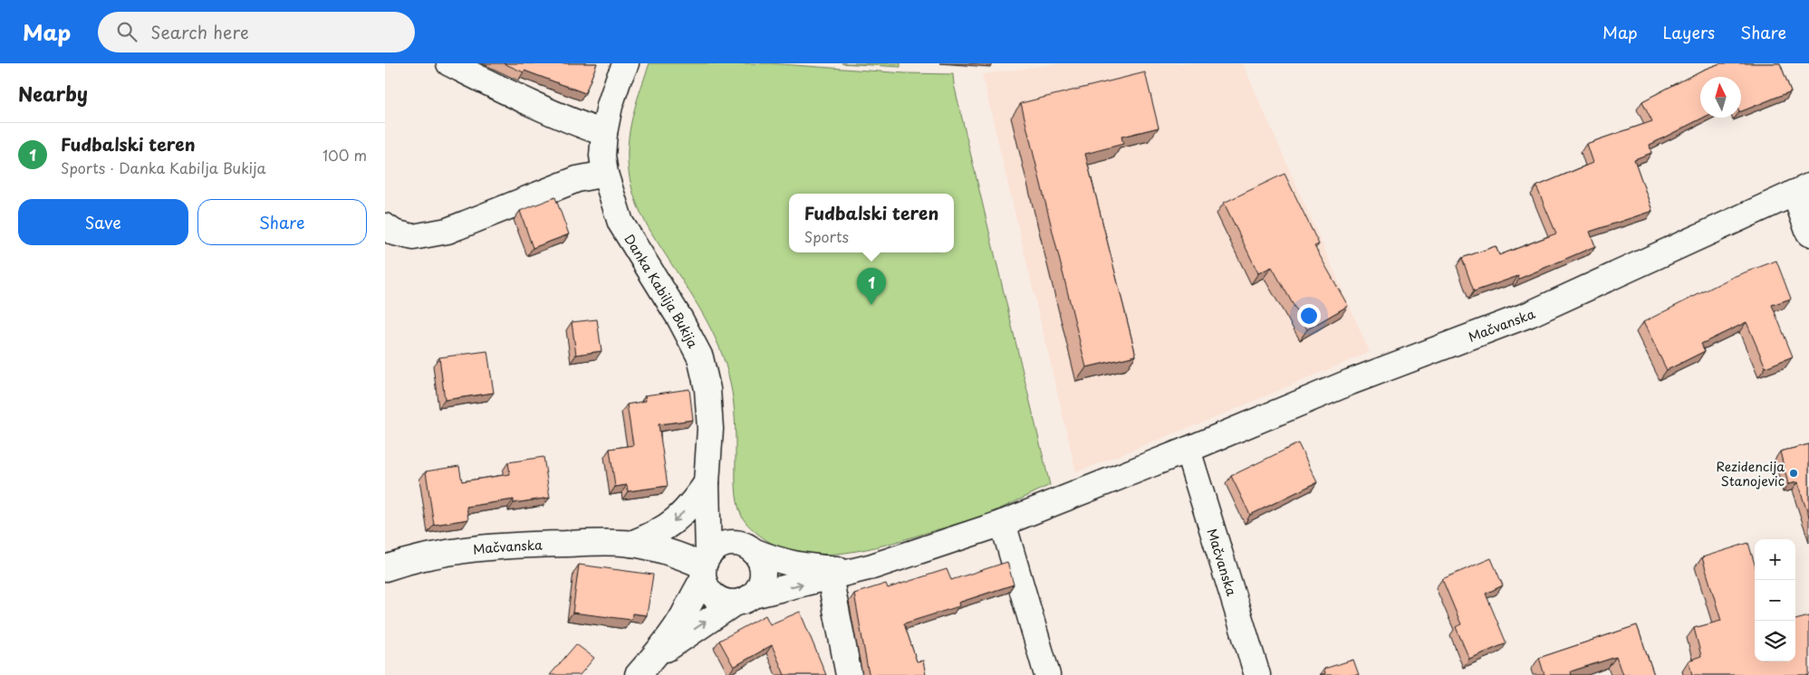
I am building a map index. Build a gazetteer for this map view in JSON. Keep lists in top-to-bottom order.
{
  "streets": {
    "street": ["Danka Kabilja Bukija", "Mačvanska"]
  },
  "places": ["Rezidencija Stanojevic"],
  "north": "top",
  "page": {
    "header": "Map",
    "search": "Search here",
    "nav": ["Map", "Layers", "Share"],
    "heading": "Nearby",
    "list": [
      {
        "mark": "1",
        "name": "Fudbalski teren",
        "note": "Sports · Danka Kabilja Bukija",
        "value": "100 m"
      }
    ],
    "buttons": ["Save", "Share"],
    "popup": ["Fudbalski teren", "Sports"],
    "pins": "1",
    "map_buttons": ["+", "−"]
  }
}
